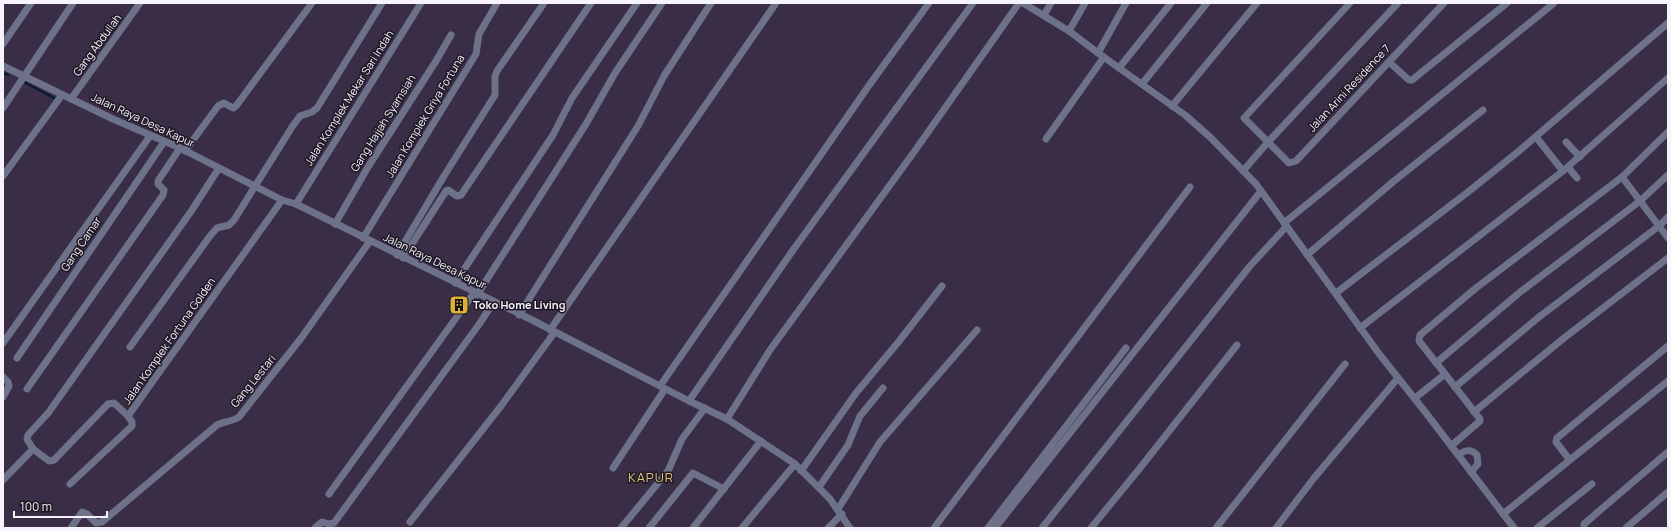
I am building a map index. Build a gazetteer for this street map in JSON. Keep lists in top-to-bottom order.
{
  "streets": {
    "street": [
      "Gang Abdullah",
      "Jalan Arini Residence 7",
      "Jalan Komplek Mekar Sari Indah",
      "Jalan Komplek Griya Fortuna",
      "Jalan Raya Desa Kapur",
      "Gang Hajjah Syamsiah",
      "Gang Camar",
      "Jalan Komplek Fortuna Golden",
      "Gang Lestari"
    ]
  },
  "crossings": [
    ["Gang Abdullah", "Jalan Raya Desa Kapur"],
    ["Jalan Komplek Mekar Sari Indah", "Jalan Raya Desa Kapur"],
    ["Jalan Komplek Griya Fortuna", "Jalan Raya Desa Kapur"],
    ["Jalan Komplek Griya Fortuna", "Gang Lestari"],
    ["Jalan Raya Desa Kapur", "Gang Hajjah Syamsiah"],
    ["Jalan Raya Desa Kapur", "Gang Camar"],
    ["Jalan Raya Desa Kapur", "Jalan Komplek Fortuna Golden"],
    ["Jalan Raya Desa Kapur", "Gang Lestari"]
  ],
  "districts": ["KAPUR"],
  "places": {
    "building": ["Toko Home Living"]
  },
  "scale_bar": "100 m"
}
